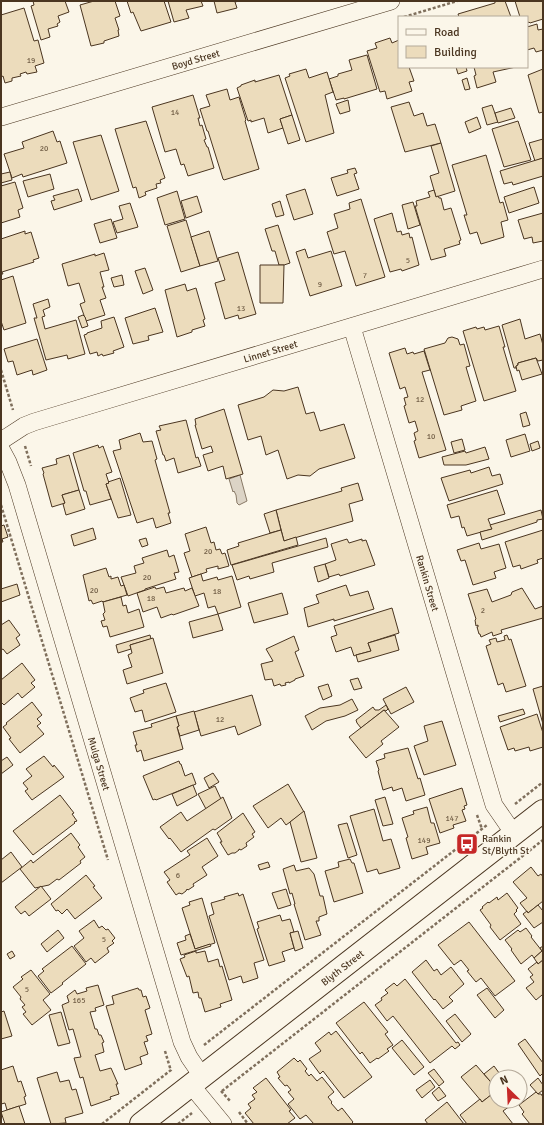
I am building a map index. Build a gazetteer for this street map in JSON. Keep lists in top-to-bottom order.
{
  "streets": {
    "street": [
      "Boyd Street",
      "Linnet Street",
      "Rankin Street",
      "Mulga Street",
      "Blyth Street"
    ]
  },
  "crossings": [
    ["Linnet Street", "Rankin Street"],
    ["Linnet Street", "Mulga Street"],
    ["Rankin Street", "Blyth Street"],
    ["Mulga Street", "Blyth Street"]
  ],
  "places": {
    "bus stop": ["Rankin St/Blyth St"]
  },
  "house_numbers": [
    "19",
    "14",
    "20",
    "5",
    "7",
    "9",
    "13",
    "12",
    "10",
    "20",
    "20",
    "20",
    "18",
    "18",
    "2",
    "12",
    "147",
    "149",
    "6",
    "5",
    "5",
    "165"
  ],
  "legend": ["Road", "Building"],
  "north": "top left"
}
